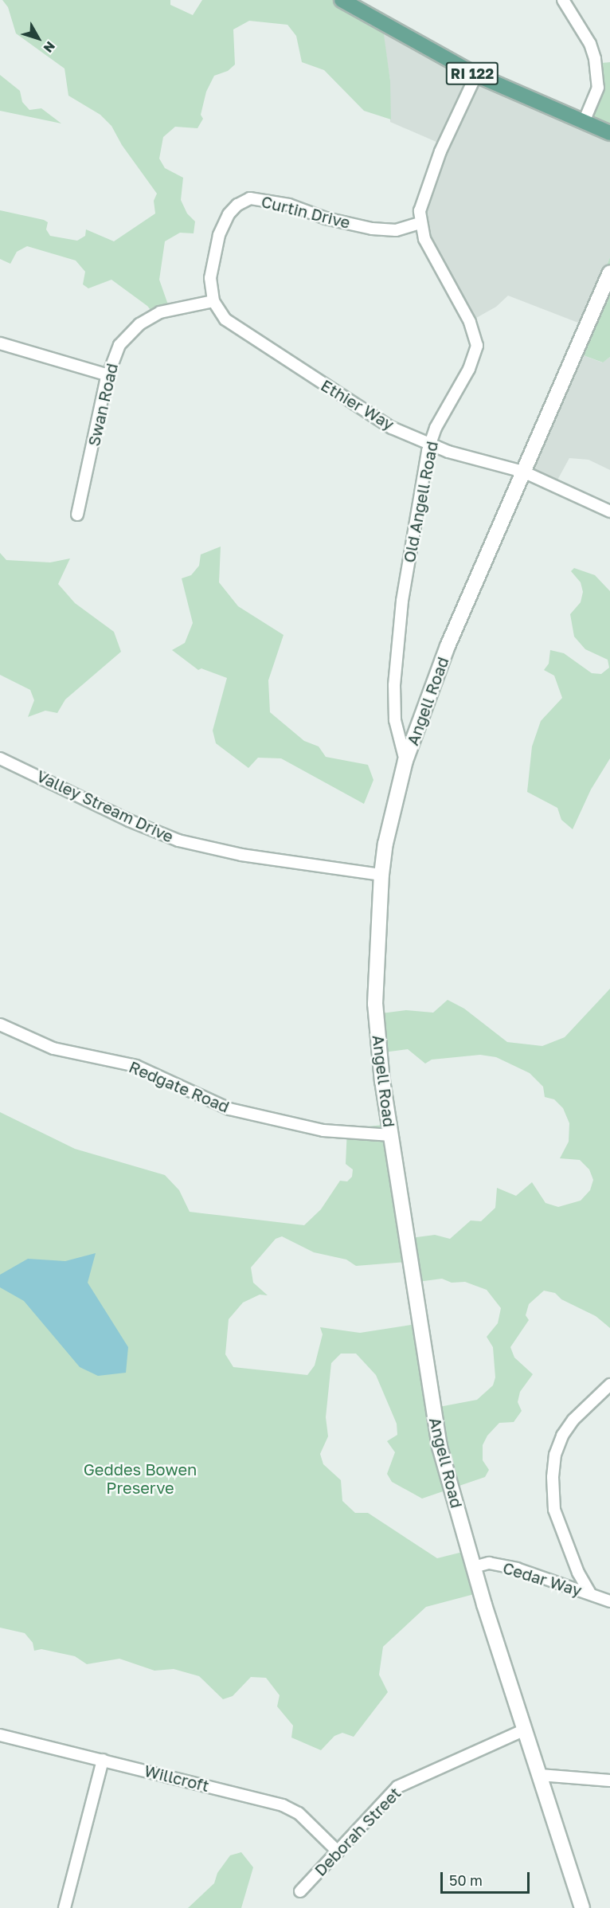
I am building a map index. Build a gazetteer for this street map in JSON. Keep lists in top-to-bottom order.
{
  "streets": {
    "main road": ["RI 122", "Angell Road"],
    "street": [
      "Curtin Drive",
      "Swan Road",
      "Ethier Way",
      "Old Angell Road",
      "Valley Stream Drive",
      "Redgate Road",
      "Cedar Way",
      "Willcroft",
      "Deborah Street"
    ]
  },
  "crossings": [
    ["Curtin Drive", "Swan Road"],
    ["Curtin Drive", "Ethier Way"],
    ["Curtin Drive", "Old Angell Road"],
    ["Swan Road", "Ethier Way"],
    ["Ethier Way", "Old Angell Road"],
    ["Ethier Way", "Angell Road"],
    ["Old Angell Road", "Angell Road"],
    ["Angell Road", "Valley Stream Drive"],
    ["Angell Road", "Redgate Road"],
    ["Angell Road", "Cedar Way"],
    ["Angell Road", "Deborah Street"],
    ["Willcroft", "Deborah Street"]
  ],
  "parks": ["Geddes Bowen Preserve"],
  "scale_bar": "50 m",
  "north": "bottom right"
}
